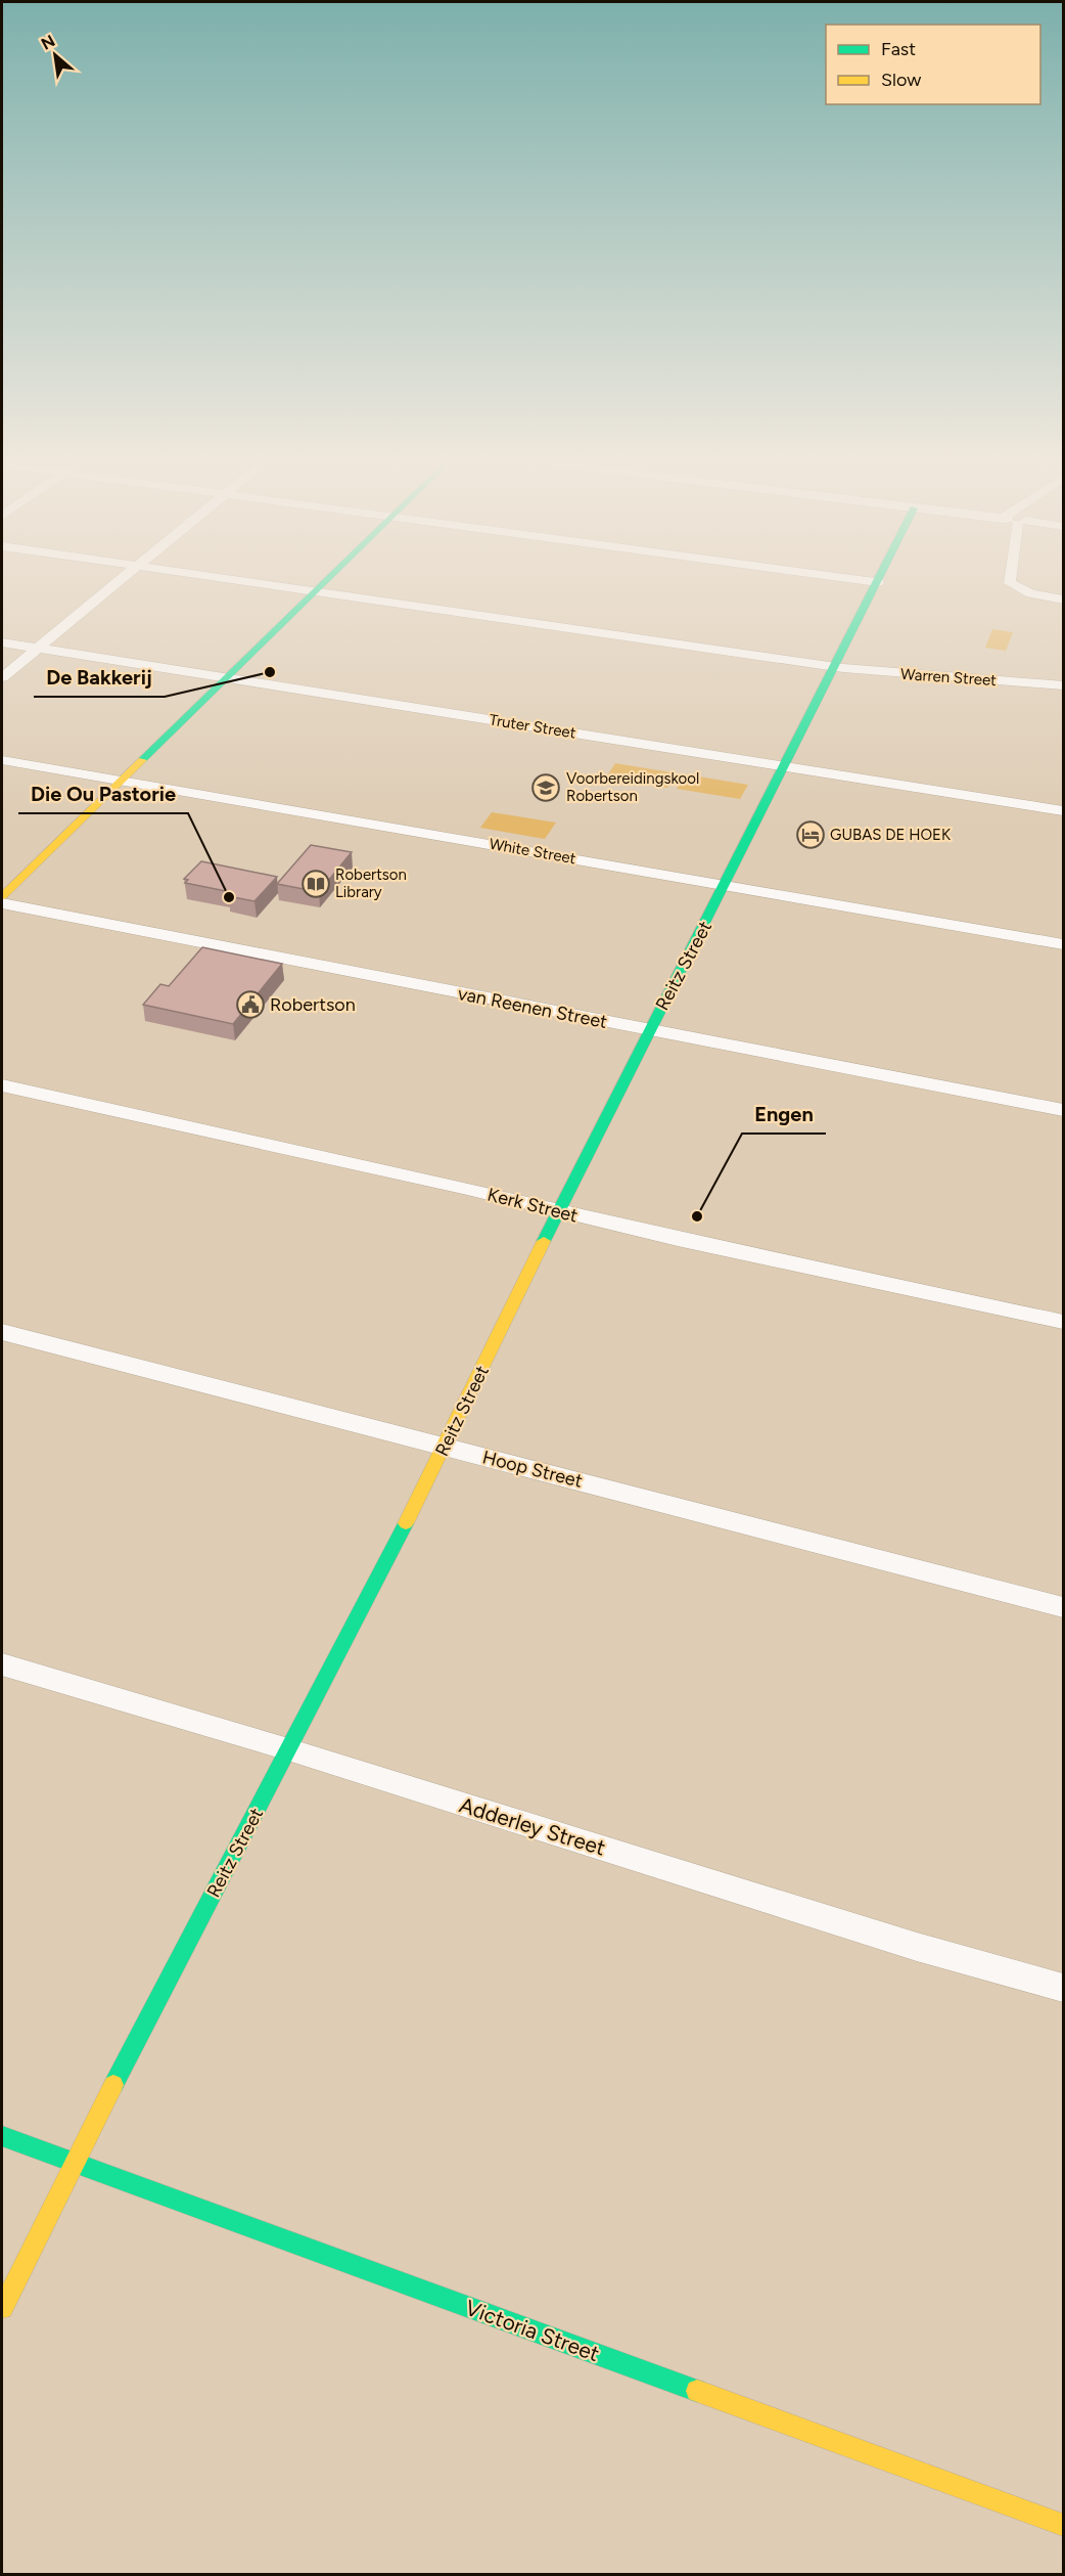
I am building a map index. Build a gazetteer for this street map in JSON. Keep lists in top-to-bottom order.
{
  "streets": {
    "street": [
      "Warren Street",
      "Truter Street",
      "White Street",
      "Reitz Street",
      "van Reenen Street",
      "Kerk Street",
      "Hoop Street",
      "Adderley Street",
      "Victoria Street"
    ]
  },
  "crossings": [
    ["Warren Street", "Reitz Street"],
    ["Truter Street", "Reitz Street"],
    ["White Street", "Reitz Street"],
    ["Reitz Street", "van Reenen Street"],
    ["Reitz Street", "Kerk Street"],
    ["Reitz Street", "Hoop Street"],
    ["Reitz Street", "Adderley Street"],
    ["Reitz Street", "Victoria Street"]
  ],
  "places": {
    "other": ["De Bakkerij", "Die Ou Pastorie", "Engen"],
    "school or university": ["Voorbereidingskool Robertson"],
    "hotel": ["GUBAS DE HOEK"],
    "library": ["Robertson Library"],
    "public building": ["Robertson"]
  },
  "legend": ["Fast", "Slow"],
  "north": "top left"
}
